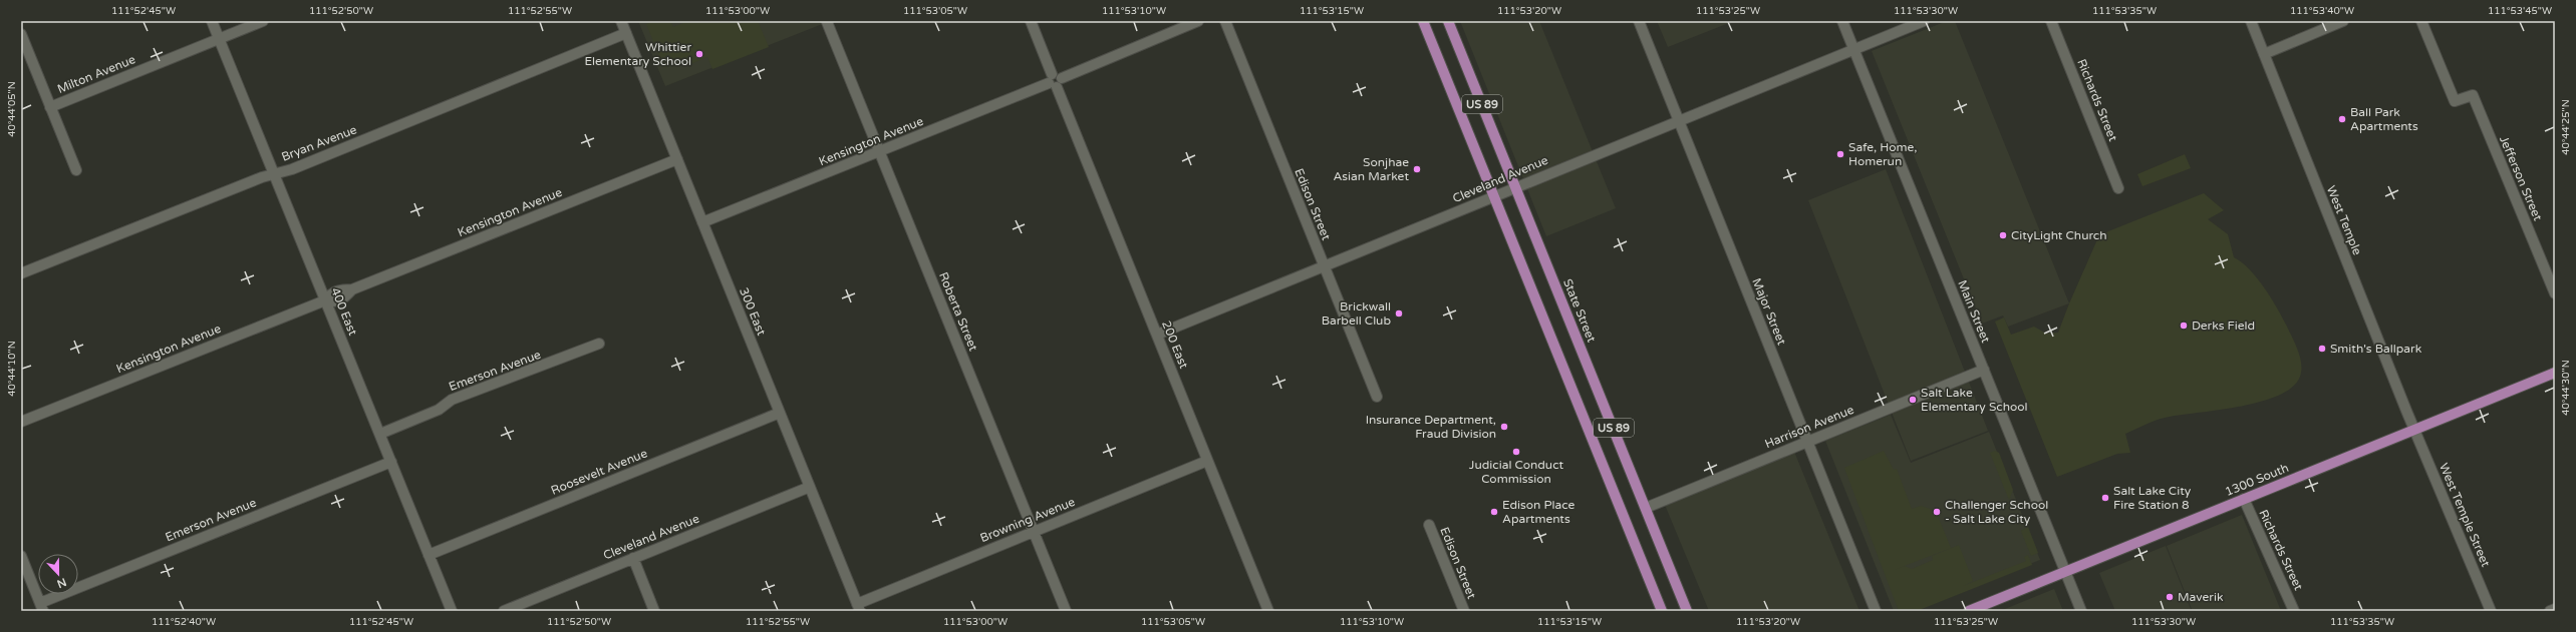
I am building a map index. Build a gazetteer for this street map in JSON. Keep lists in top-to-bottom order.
{
  "streets": {
    "main road": ["US 89", "State Street", "1300 South"],
    "street": [
      "Milton Avenue",
      "Richards Street",
      "Kensington Avenue",
      "Bryan Avenue",
      "Jefferson Street",
      "Cleveland Avenue",
      "Edison Street",
      "West Temple",
      "400 East",
      "300 East",
      "Roberta Street",
      "Major Street",
      "Main Street",
      "200 East",
      "Emerson Avenue",
      "Harrison Avenue",
      "Roosevelt Avenue",
      "West Temple Street",
      "Browning Avenue"
    ]
  },
  "crossings": [
    ["Milton Avenue", "400 East"],
    ["Richards Street", "1300 South"],
    ["US 89", "Cleveland Avenue"],
    ["Kensington Avenue", "400 East"],
    ["Kensington Avenue", "300 East"],
    ["Kensington Avenue", "Roberta Street"],
    ["Kensington Avenue", "200 East"],
    ["Bryan Avenue", "400 East"],
    ["Bryan Avenue", "300 East"],
    ["Cleveland Avenue", "Edison Street"],
    ["Cleveland Avenue", "State Street"],
    ["Cleveland Avenue", "300 East"],
    ["Cleveland Avenue", "Major Street"],
    ["Cleveland Avenue", "Main Street"],
    ["Cleveland Avenue", "200 East"],
    ["West Temple", "1300 South"],
    ["West Temple", "West Temple Street"],
    ["State Street", "Harrison Avenue"],
    ["400 East", "Emerson Avenue"],
    ["400 East", "Roosevelt Avenue"],
    ["300 East", "Roosevelt Avenue"],
    ["300 East", "Browning Avenue"],
    ["Roberta Street", "Browning Avenue"],
    ["Major Street", "Harrison Avenue"],
    ["Main Street", "Harrison Avenue"],
    ["Main Street", "1300 South"],
    ["200 East", "Browning Avenue"],
    ["1300 South", "West Temple Street"]
  ],
  "places": [
    "Whittier Elementary School",
    "Ball Park Apartments",
    "Safe, Home, Homerun",
    "Sonjhae Asian Market",
    "CityLight Church",
    "Brickwall Barbell Club",
    "Derks Field",
    "Smith's Ballpark",
    "Salt Lake Elementary School",
    "Insurance Department, Fraud Division",
    "Judicial Conduct Commission",
    "Salt Lake City Fire Station 8",
    "Edison Place Apartments",
    "Challenger School - Salt Lake City",
    "Maverik"
  ],
  "north": "bottom",
  "coordinates": [
    "111°52'45\"W",
    "111°52'50\"W",
    "111°52'55\"W",
    "111°53'00\"W",
    "111°53'05\"W",
    "111°53'10\"W",
    "111°53'15\"W",
    "111°53'20\"W",
    "111°53'25\"W",
    "111°53'30\"W",
    "111°53'35\"W",
    "111°53'40\"W",
    "111°53'45\"W",
    "40°44'05\"N",
    "40°44'25\"N",
    "40°44'10\"N",
    "40°44'30\"N",
    "111°52'40\"W"
  ]
}
